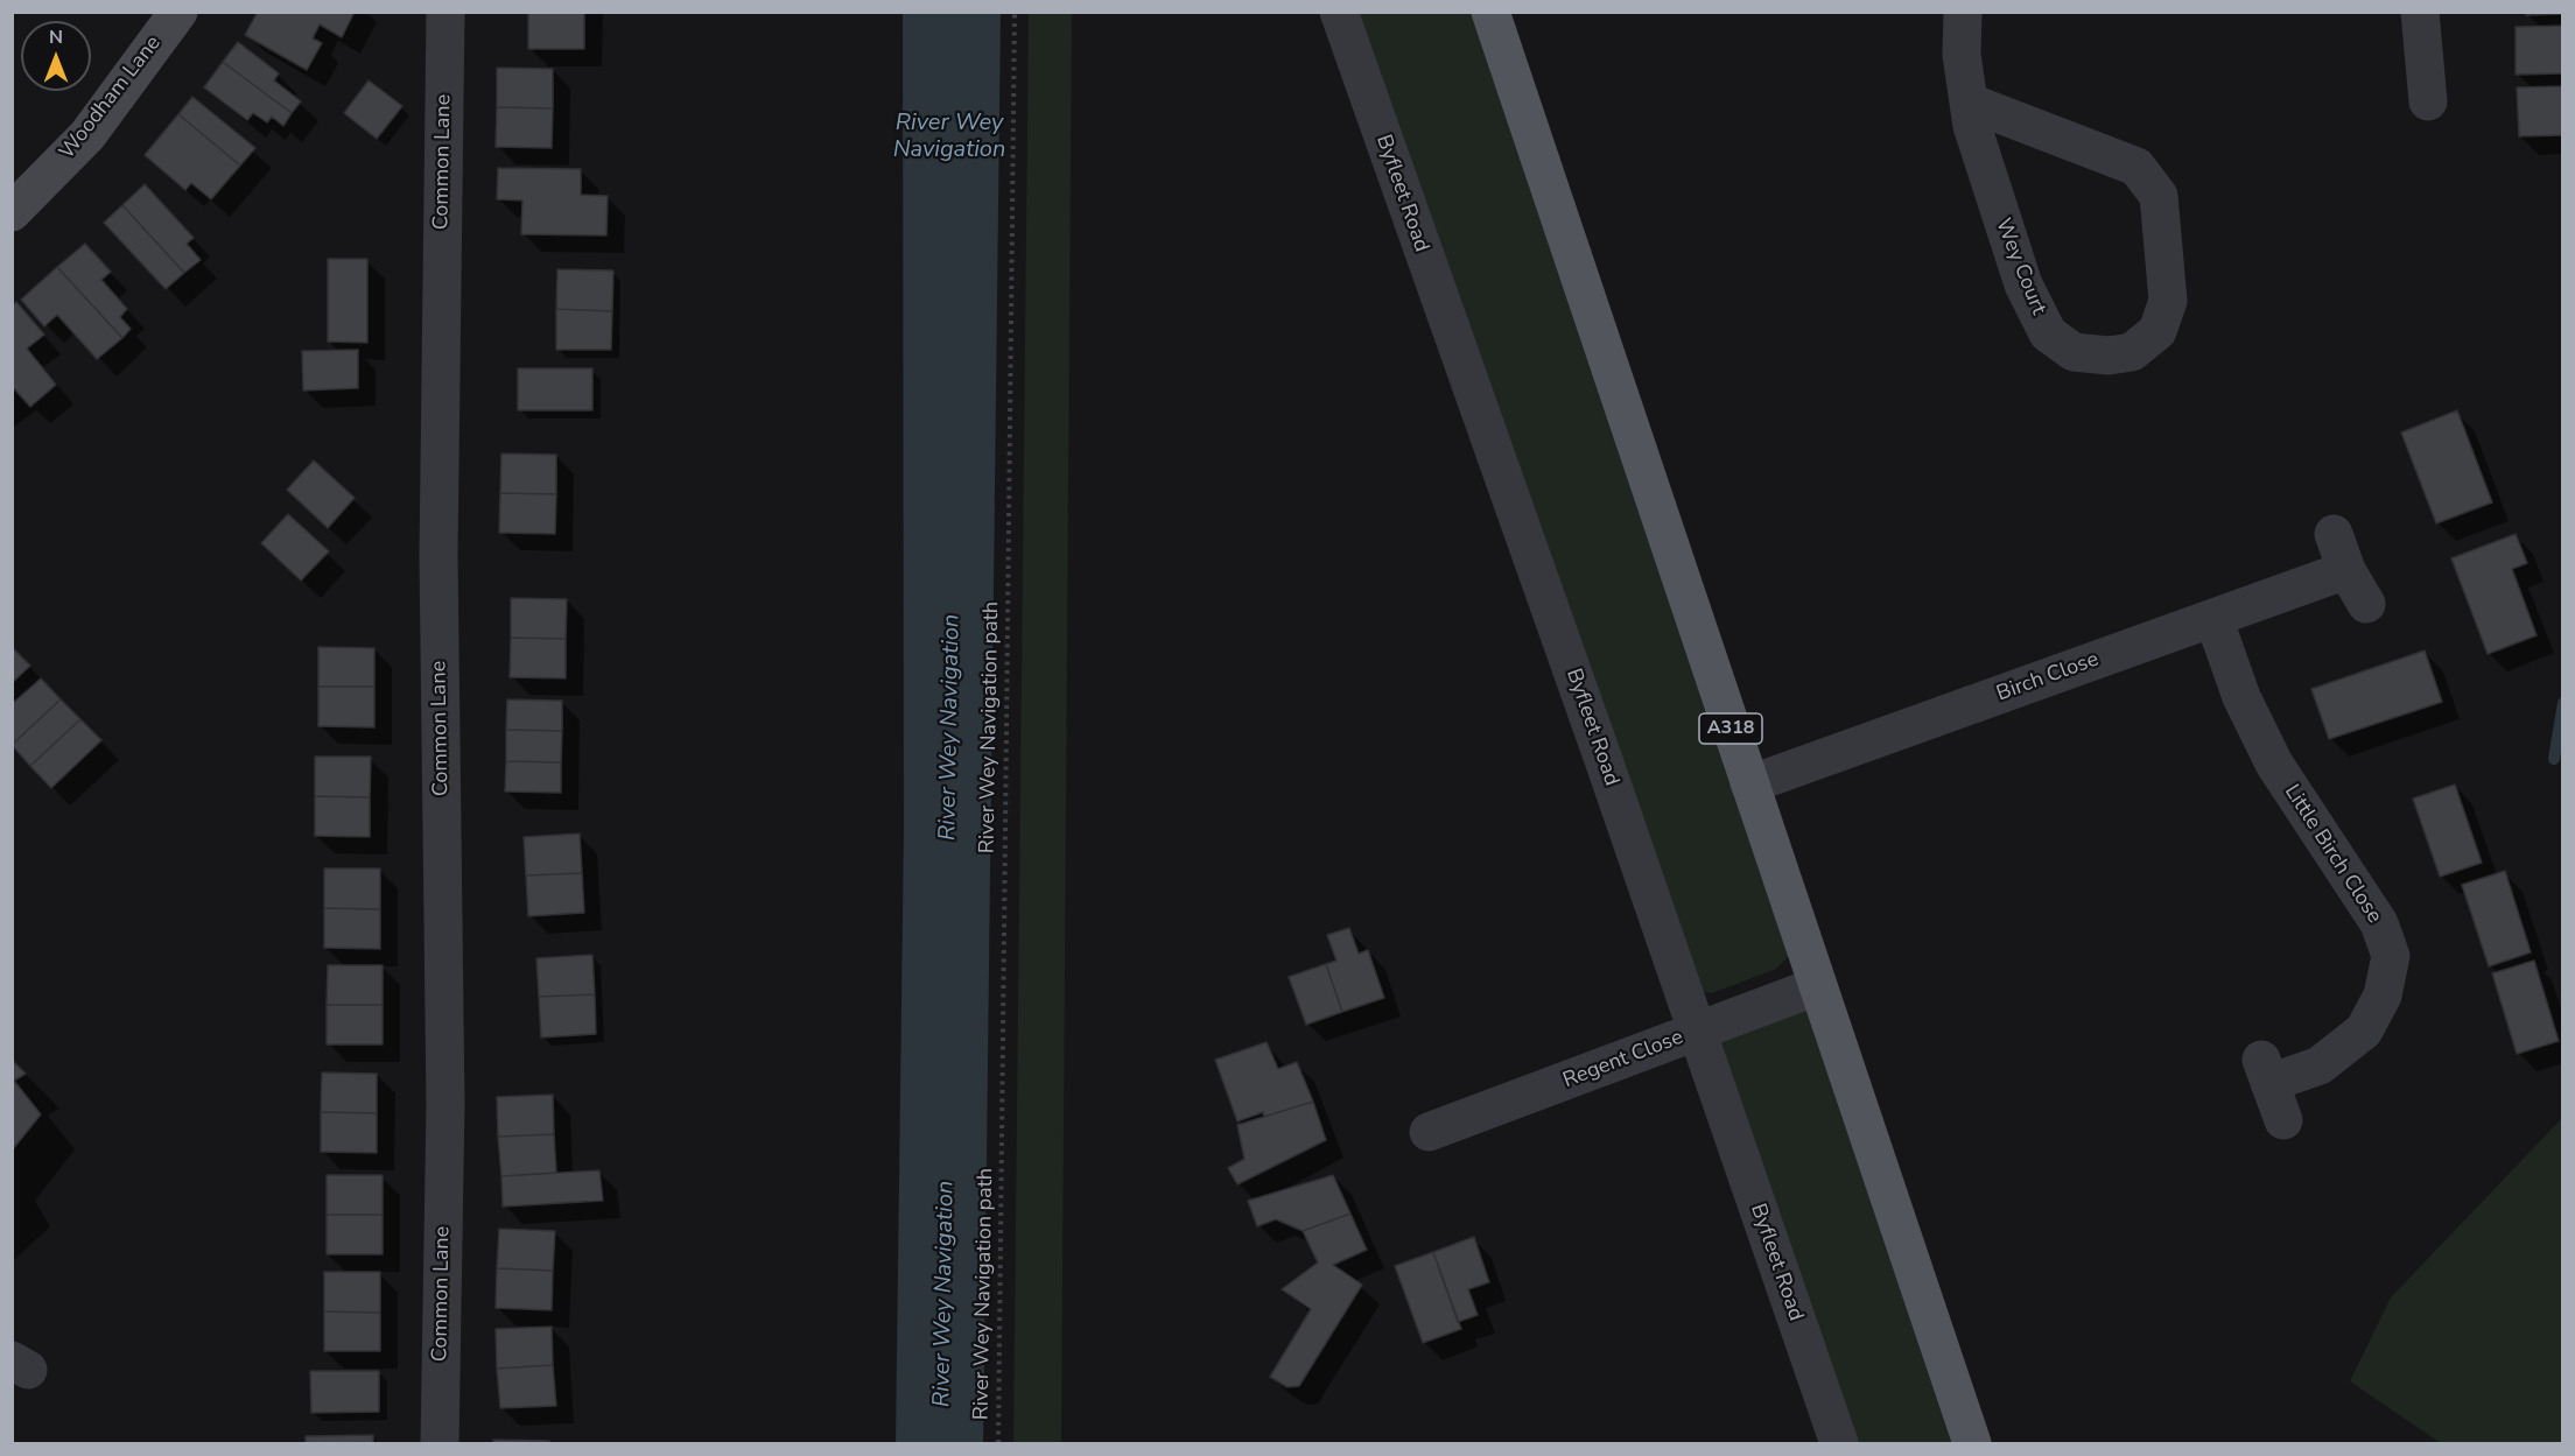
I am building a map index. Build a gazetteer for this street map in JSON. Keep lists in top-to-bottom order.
{
  "streets": {
    "main road": ["Woodham Lane", "A318"],
    "street": [
      "Common Lane",
      "Byfleet Road",
      "Wey Court",
      "Birch Close",
      "Little Birch Close",
      "Regent Close"
    ],
    "path": ["River Wey Navigation path"]
  },
  "crossings": [
    ["Byfleet Road", "Regent Close"],
    ["Birch Close", "A318"],
    ["Birch Close", "Little Birch Close"],
    ["A318", "Regent Close"]
  ],
  "water": ["River Wey Navigation"],
  "north": "top"
}
